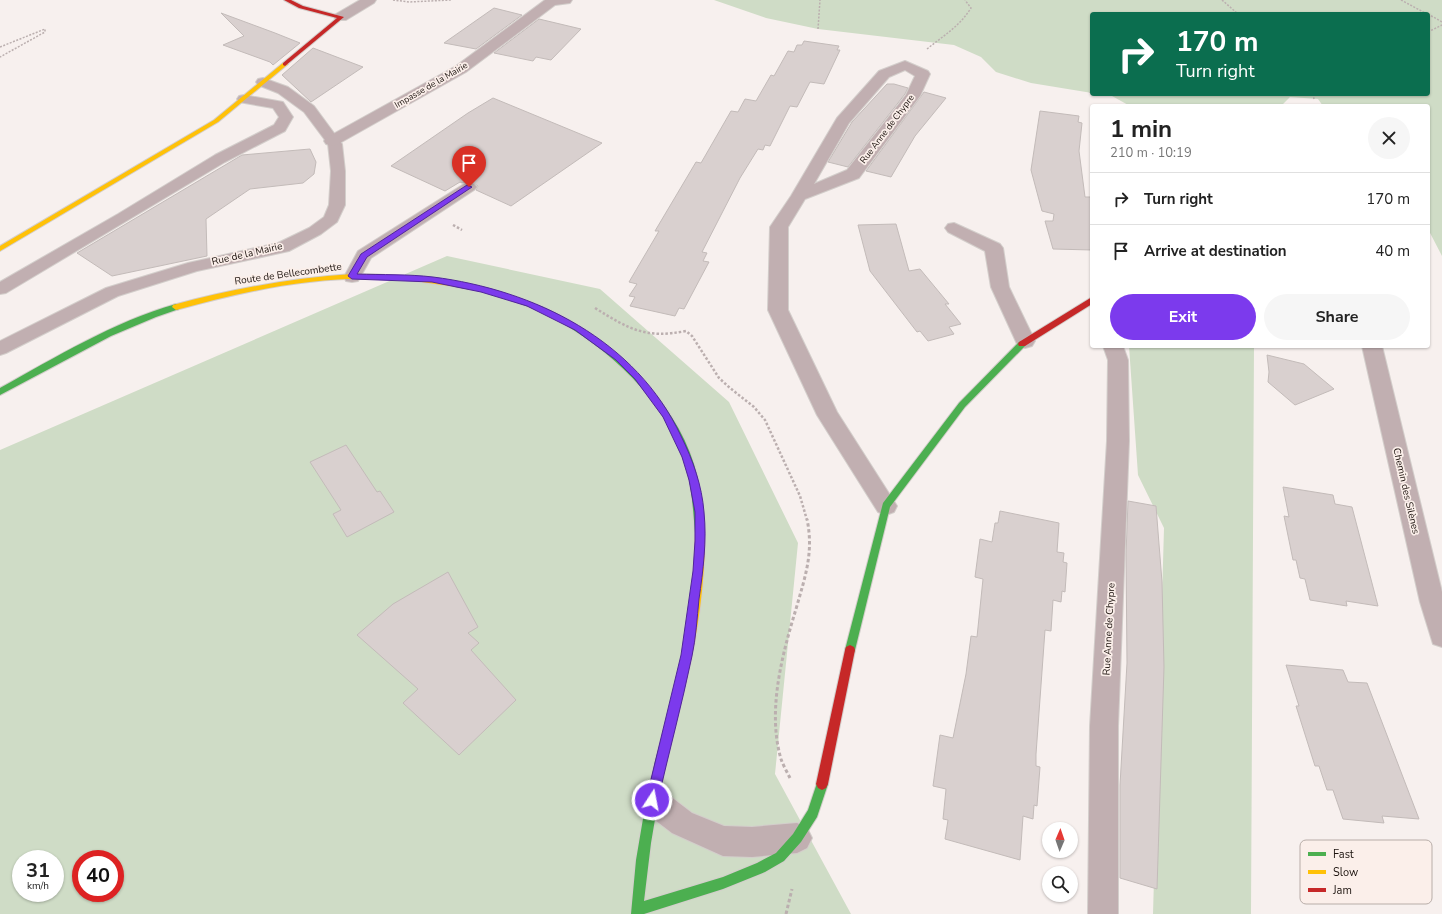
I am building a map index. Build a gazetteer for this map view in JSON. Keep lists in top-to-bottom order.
{
  "streets": {
    "street": [
      "Impasse de la Mairie",
      "Rue Anne de Chypre",
      "Route de Bellecombette",
      "Chemin des Silènes"
    ],
    "lane": ["Rue de la Mairie"]
  },
  "crossings": [
    ["Impasse de la Mairie", "Rue de la Mairie"]
  ],
  "legend": ["Fast", "Slow", "Jam"],
  "north": "top",
  "page": {
    "turn": ["170 m", "Turn right"],
    "heading": ["1 min", "210 m · 10:19"],
    "list": [
      {
        "name": "Turn right",
        "value": "170 m"
      },
      {
        "name": "Arrive at destination",
        "value": "40 m"
      }
    ],
    "buttons": ["Exit", "Share"],
    "speed": "31 km/h",
    "limit": "40"
  }
}
